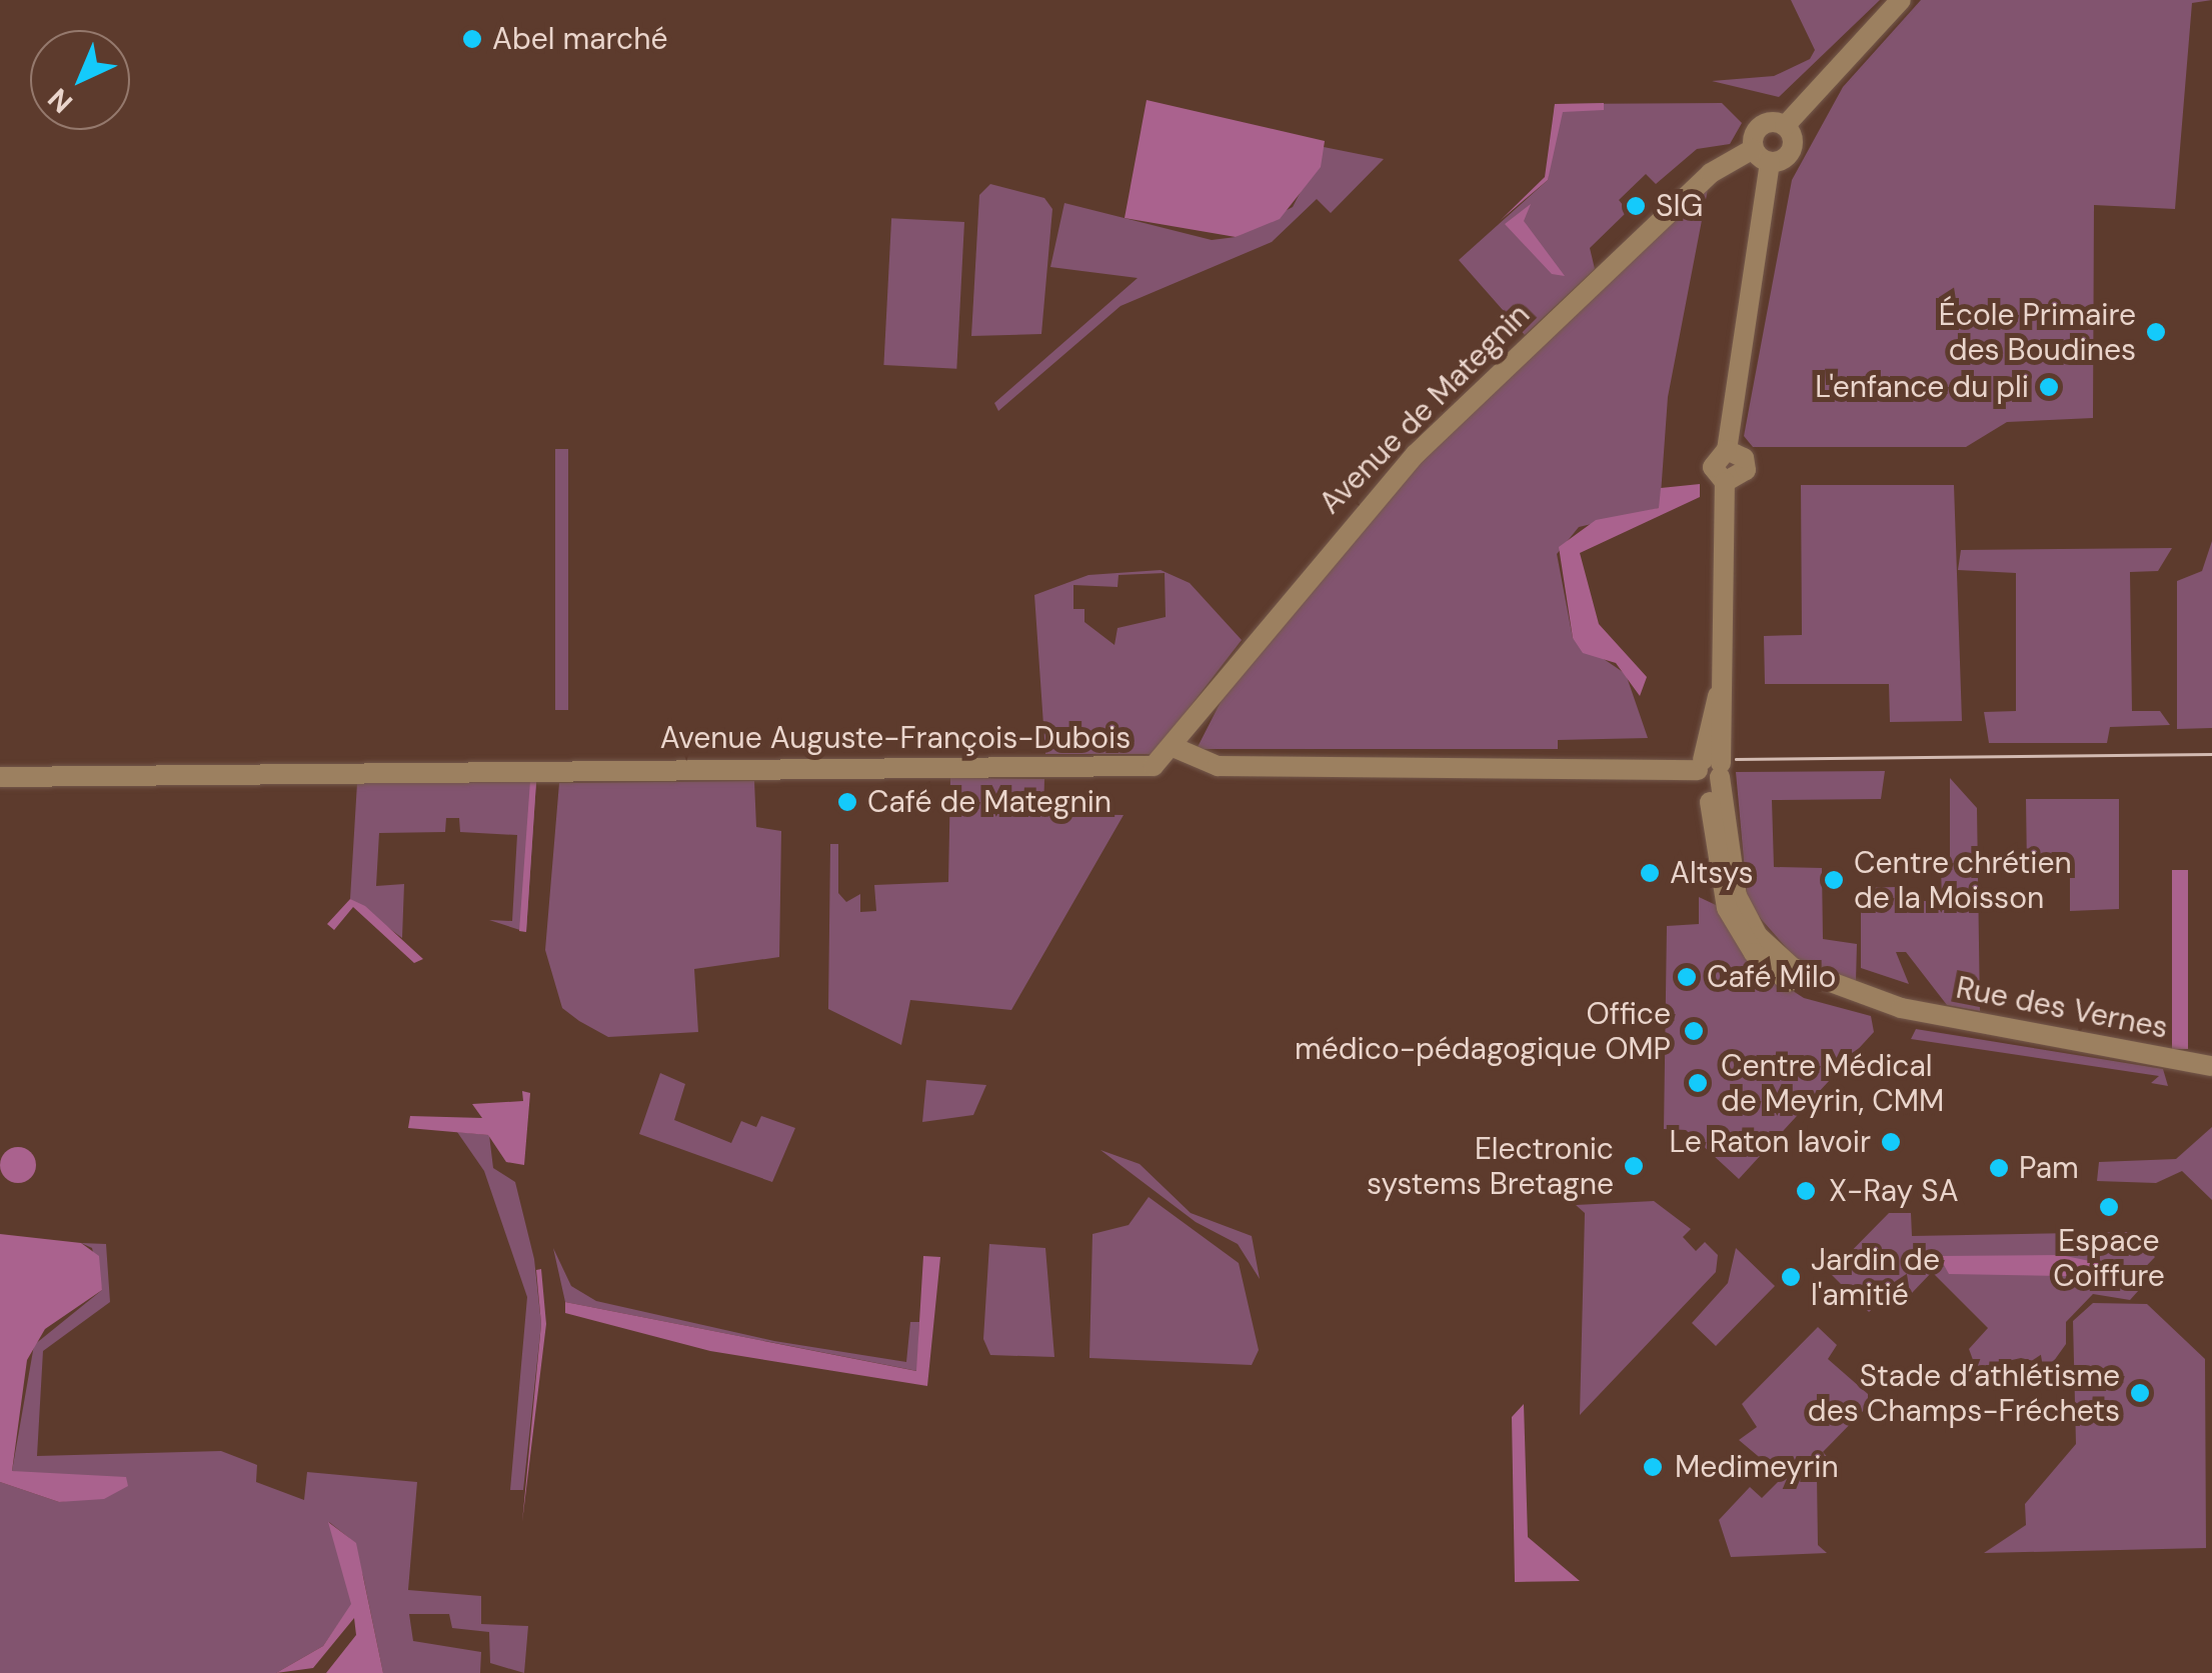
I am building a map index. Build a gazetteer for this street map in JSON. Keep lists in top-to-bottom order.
{
  "streets": {
    "main road": ["Avenue de Mategnin", "Avenue Auguste-François-Dubois", "Rue des Vernes"]
  },
  "crossings": [
    ["Avenue de Mategnin", "Avenue Auguste-François-Dubois"],
    ["Avenue de Mategnin", "Rue des Vernes"],
    ["Avenue Auguste-François-Dubois", "Rue des Vernes"]
  ],
  "places": [
    "Abel marché",
    "SIG",
    "École Primaire des Boudines",
    "L'enfance du pli",
    "Café de Mategnin",
    "Altsys",
    "Centre chrétien de la Moisson",
    "Café Milo",
    "Office médico-pédagogique OMP",
    "Centre Médical de Meyrin, CMM",
    "Le Raton lavoir",
    "Electronic systems Bretagne",
    "Pam",
    "X-Ray SA",
    "Espace Coiffure",
    "Jardin de l'amitié",
    "Stade d’athlétisme des Champs-Fréchets",
    "Medimeyrin"
  ],
  "north": "bottom left"
}
